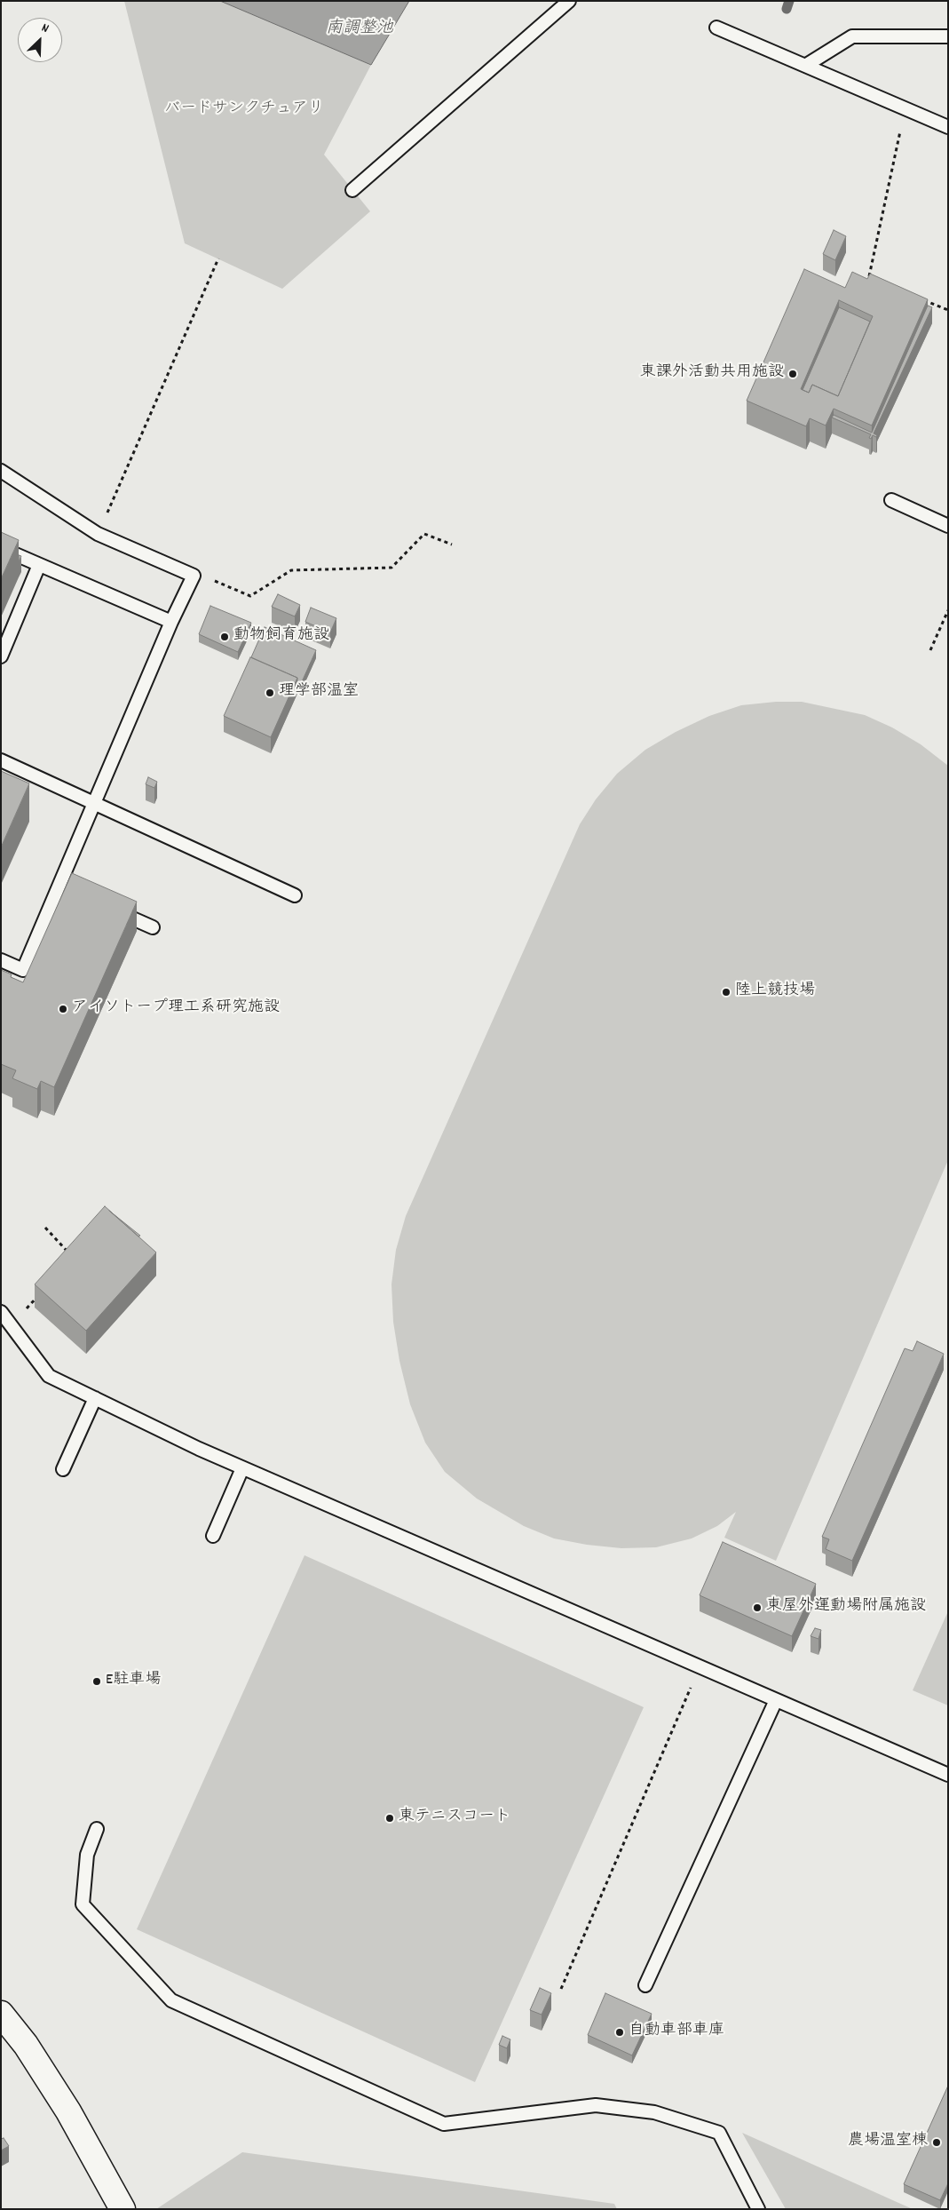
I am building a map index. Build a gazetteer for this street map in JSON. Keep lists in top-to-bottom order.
{
  "water": ["南調整池"],
  "parks": ["バードサンクチュアリ"],
  "places": [
    "東課外活動共用施設",
    "動物飼育施設",
    "理学部温室",
    "陸上競技場",
    "アイソトープ理工系研究施設",
    "東屋外運動場附属施設",
    "E駐車場",
    "東テニスコート",
    "自動車部車庫",
    "農場温室棟"
  ],
  "north": "top right"
}
